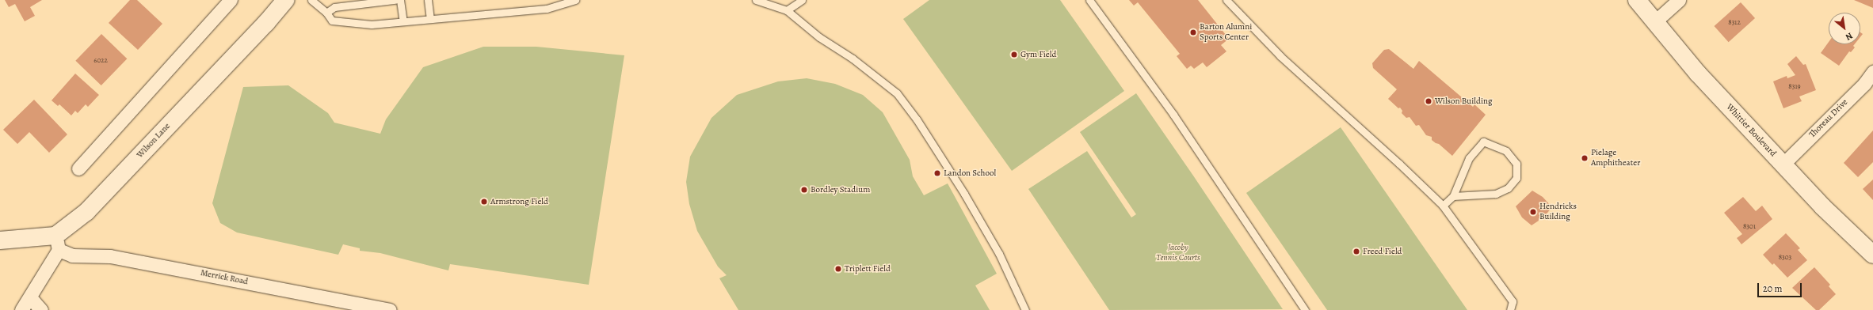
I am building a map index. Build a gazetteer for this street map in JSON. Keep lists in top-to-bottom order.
{
  "streets": {
    "main road": ["Whittier Boulevard", "Wilson Lane"],
    "street": ["Thoreau Drive", "Merrick Road"]
  },
  "crossings": [
    ["Thoreau Drive", "Whittier Boulevard"],
    ["Wilson Lane", "Merrick Road"]
  ],
  "parks": ["Jacoby Tennis Courts"],
  "places": [
    "Barton Alumni Sports Center",
    "Gym Field",
    "Wilson Building",
    "Pielage Amphitheater",
    "Landon School",
    "Bordley Stadium",
    "Armstrong Field",
    "Hendricks Building",
    "Freed Field",
    "Triplett Field"
  ],
  "house_numbers": [
    "8312",
    "6022",
    "8319",
    "8301",
    "8303"
  ],
  "scale_bar": "20 m",
  "north": "bottom right"
}
